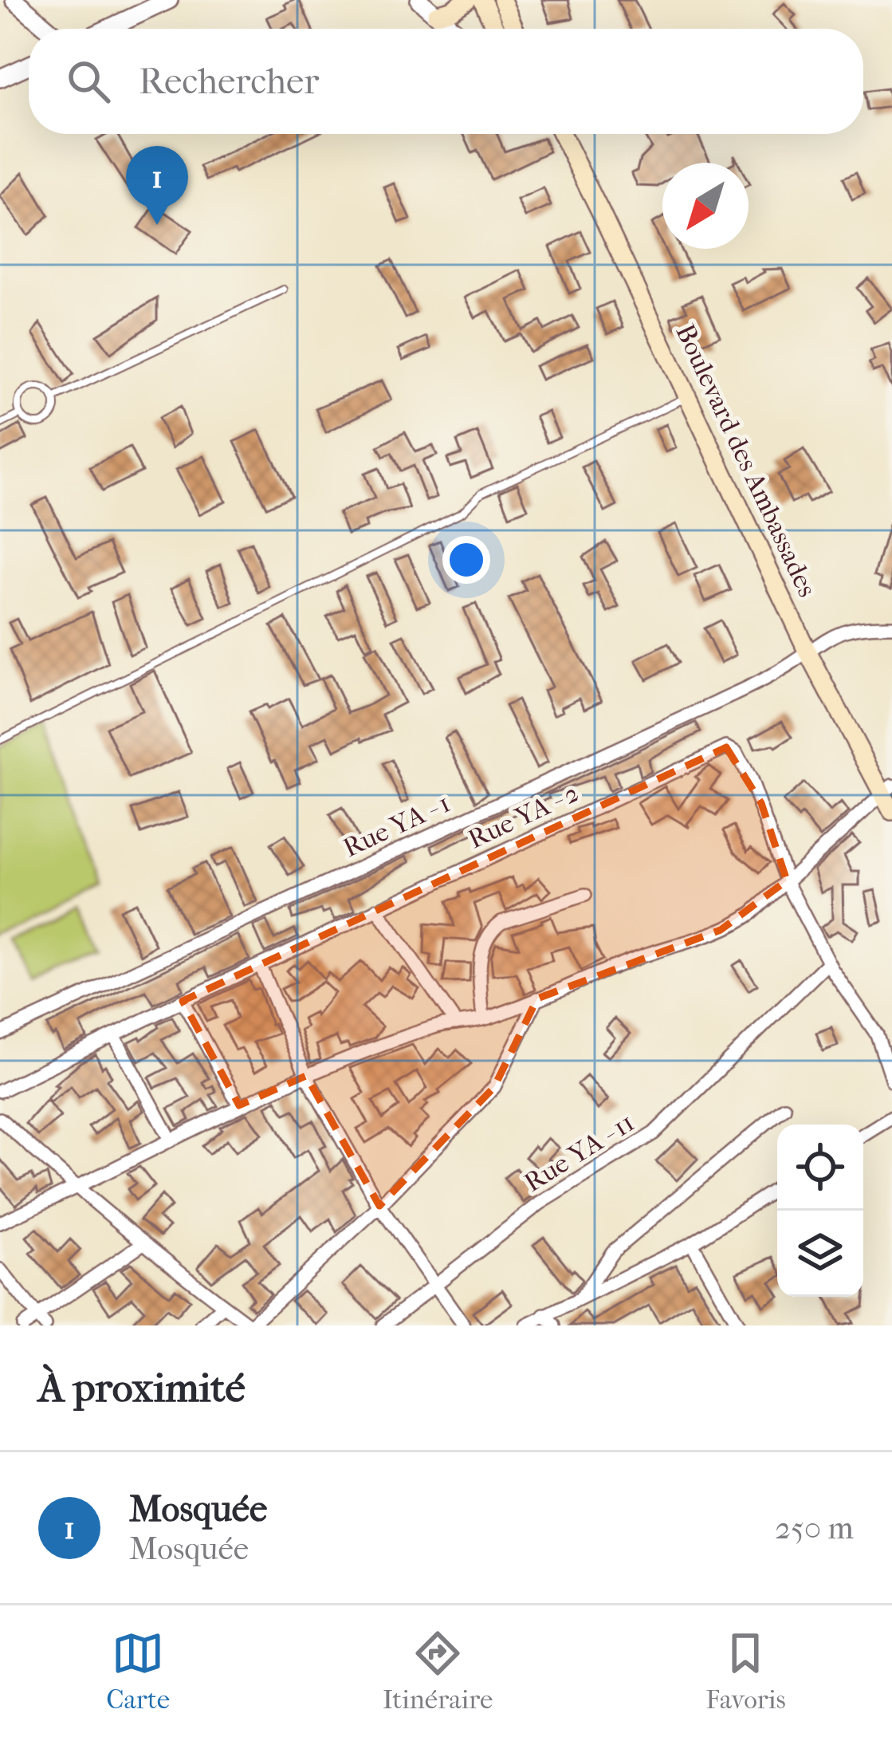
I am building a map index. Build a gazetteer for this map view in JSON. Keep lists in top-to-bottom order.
{
  "streets": {
    "main road": ["Boulevard des Ambassades"],
    "street": ["Rue YA - 2", "Rue YA - 1", "Rue YA - 11"]
  },
  "crossings": [
    ["Boulevard des Ambassades", "Rue YA - 1"],
    ["Rue YA - 2", "Rue YA - 11"]
  ],
  "north": "bottom left",
  "page": {
    "search": "Rechercher",
    "pins": "1",
    "heading": "À proximité",
    "list": [
      {
        "mark": "1",
        "name": "Mosquée",
        "note": "Mosquée",
        "value": "250 m"
      }
    ],
    "nav": ["Carte", "Itinéraire", "Favoris"]
  }
}
